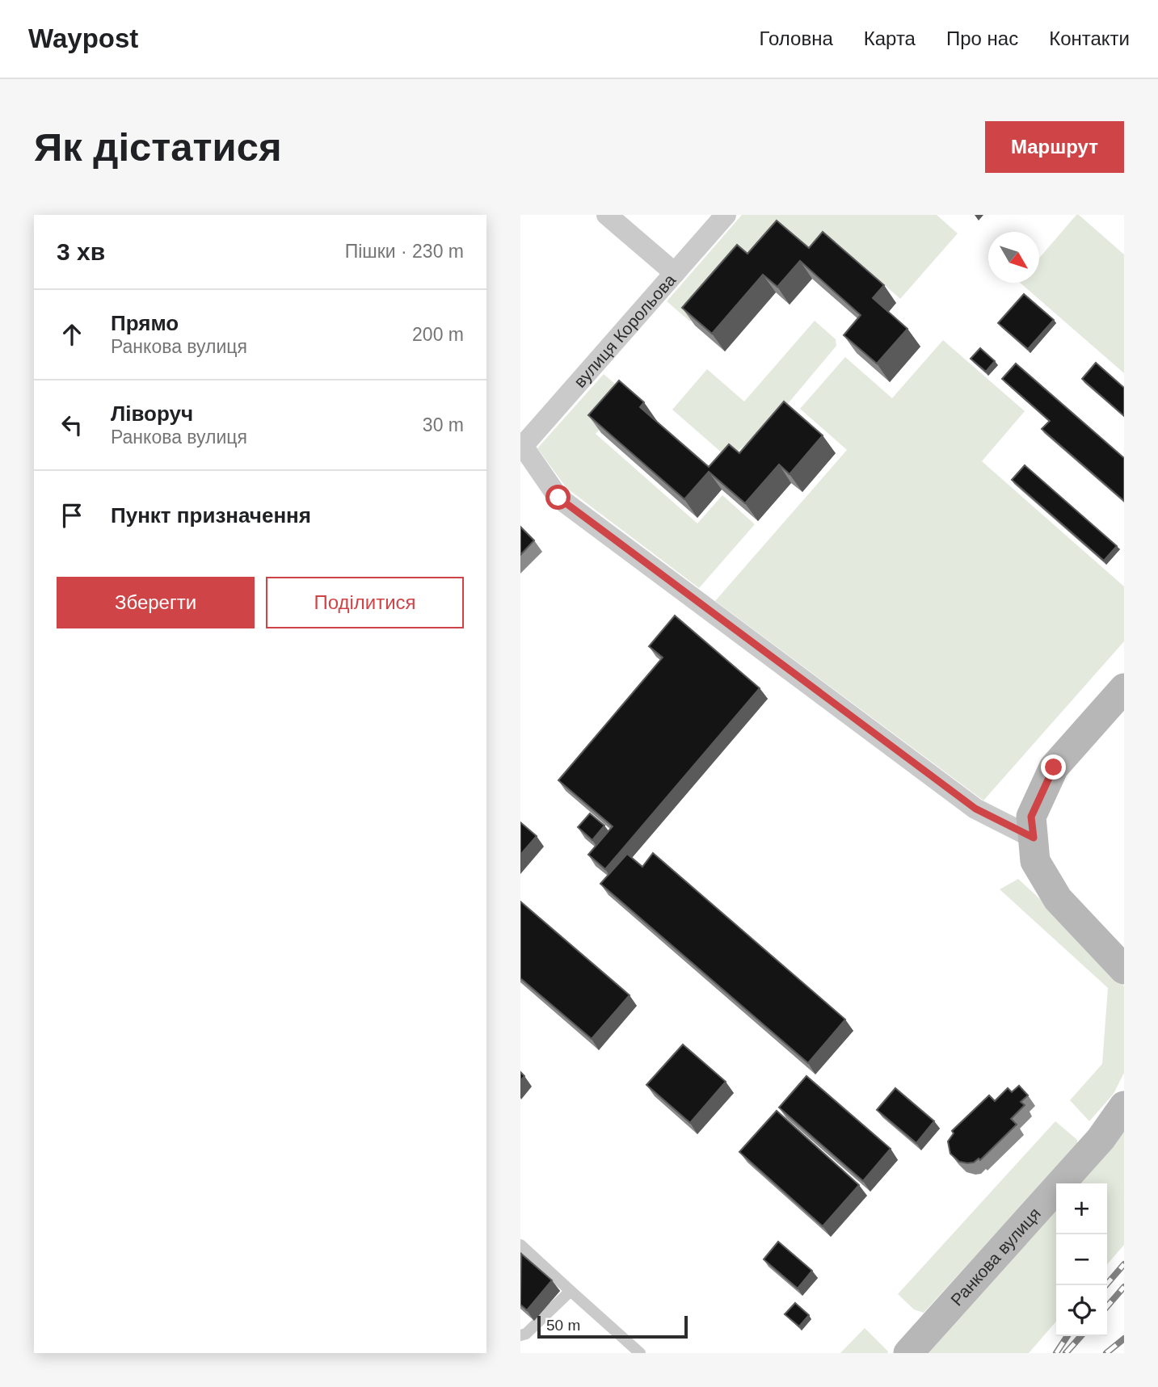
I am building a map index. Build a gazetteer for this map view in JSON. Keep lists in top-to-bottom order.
{
  "streets": {
    "street": ["вулиця Корольова", "Ранкова вулиця"]
  },
  "scale_bar": "50 m",
  "north": "bottom right",
  "page": {
    "header": "Waypost",
    "nav": [
      "Головна",
      "Карта",
      "Про нас",
      "Контакти"
    ],
    "buttons": [
      "Маршрут",
      ["Зберегти", "Поділитися"]
    ],
    "title": "Як дістатися",
    "heading": ["3 хв", "Пішки · 230 m"],
    "list": [
      ["Прямо", "Ранкова вулиця", "200 m"],
      ["Ліворуч", "Ранкова вулиця", "30 m"],
      "Пункт призначення"
    ],
    "map_buttons": ["+", "−"],
    "scale": "50 m"
  }
}
